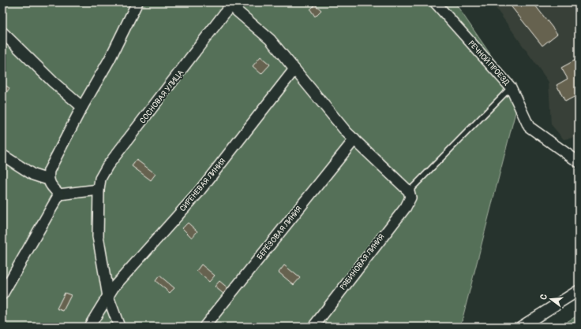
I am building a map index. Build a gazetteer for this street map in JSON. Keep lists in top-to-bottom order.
{
  "streets": {
    "street": [
      "РЕЧНОЙ ПРОЕЗД",
      "СОСНОВАЯ УЛИЦА",
      "СИРЕНЕВАЯ ЛИНИЯ",
      "БЕРЁЗОВАЯ ЛИНИЯ",
      "РЯБИНОВАЯ ЛИНИЯ"
    ]
  },
  "crossings": [
    ["СОСНОВАЯ УЛИЦА", "СИРЕНЕВАЯ ЛИНИЯ"]
  ],
  "north": "left"
}
